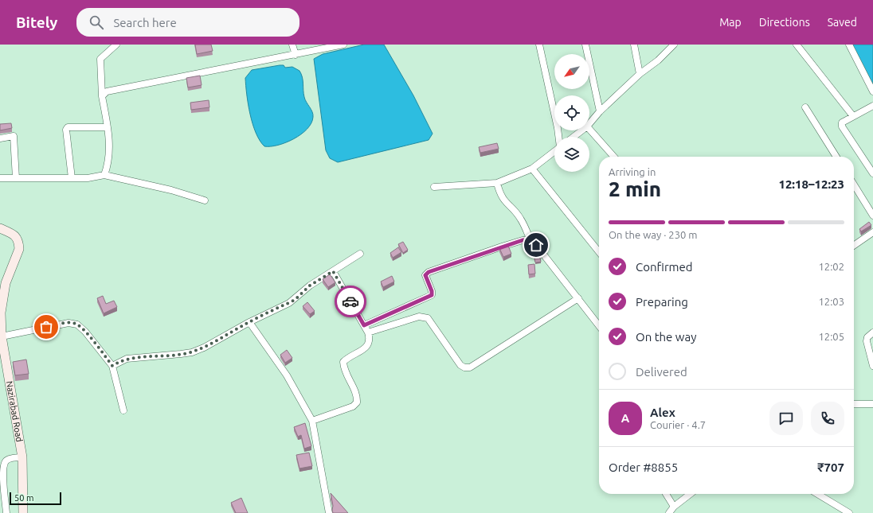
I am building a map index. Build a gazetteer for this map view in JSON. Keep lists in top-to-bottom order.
{
  "streets": {
    "main road": ["Nazirabad Road"]
  },
  "scale_bar": "50 m",
  "north": "bottom left",
  "page": {
    "header": "Bitely",
    "search": "Search here",
    "nav": ["Map", "Directions", "Saved"],
    "heading": ["2 min", "Arriving in", "12:18–12:23"],
    "panel": [
      "Alex",
      "Courier · 4.7",
      "Order #8855",
      "₹707"
    ],
    "bar": "On the way · 230 m",
    "list": [
      ["Confirmed", "12:02"],
      ["Preparing", "12:03"],
      ["On the way", "12:05"],
      "Delivered"
    ],
    "round": "A",
    "scale": "50 m"
  }
}
